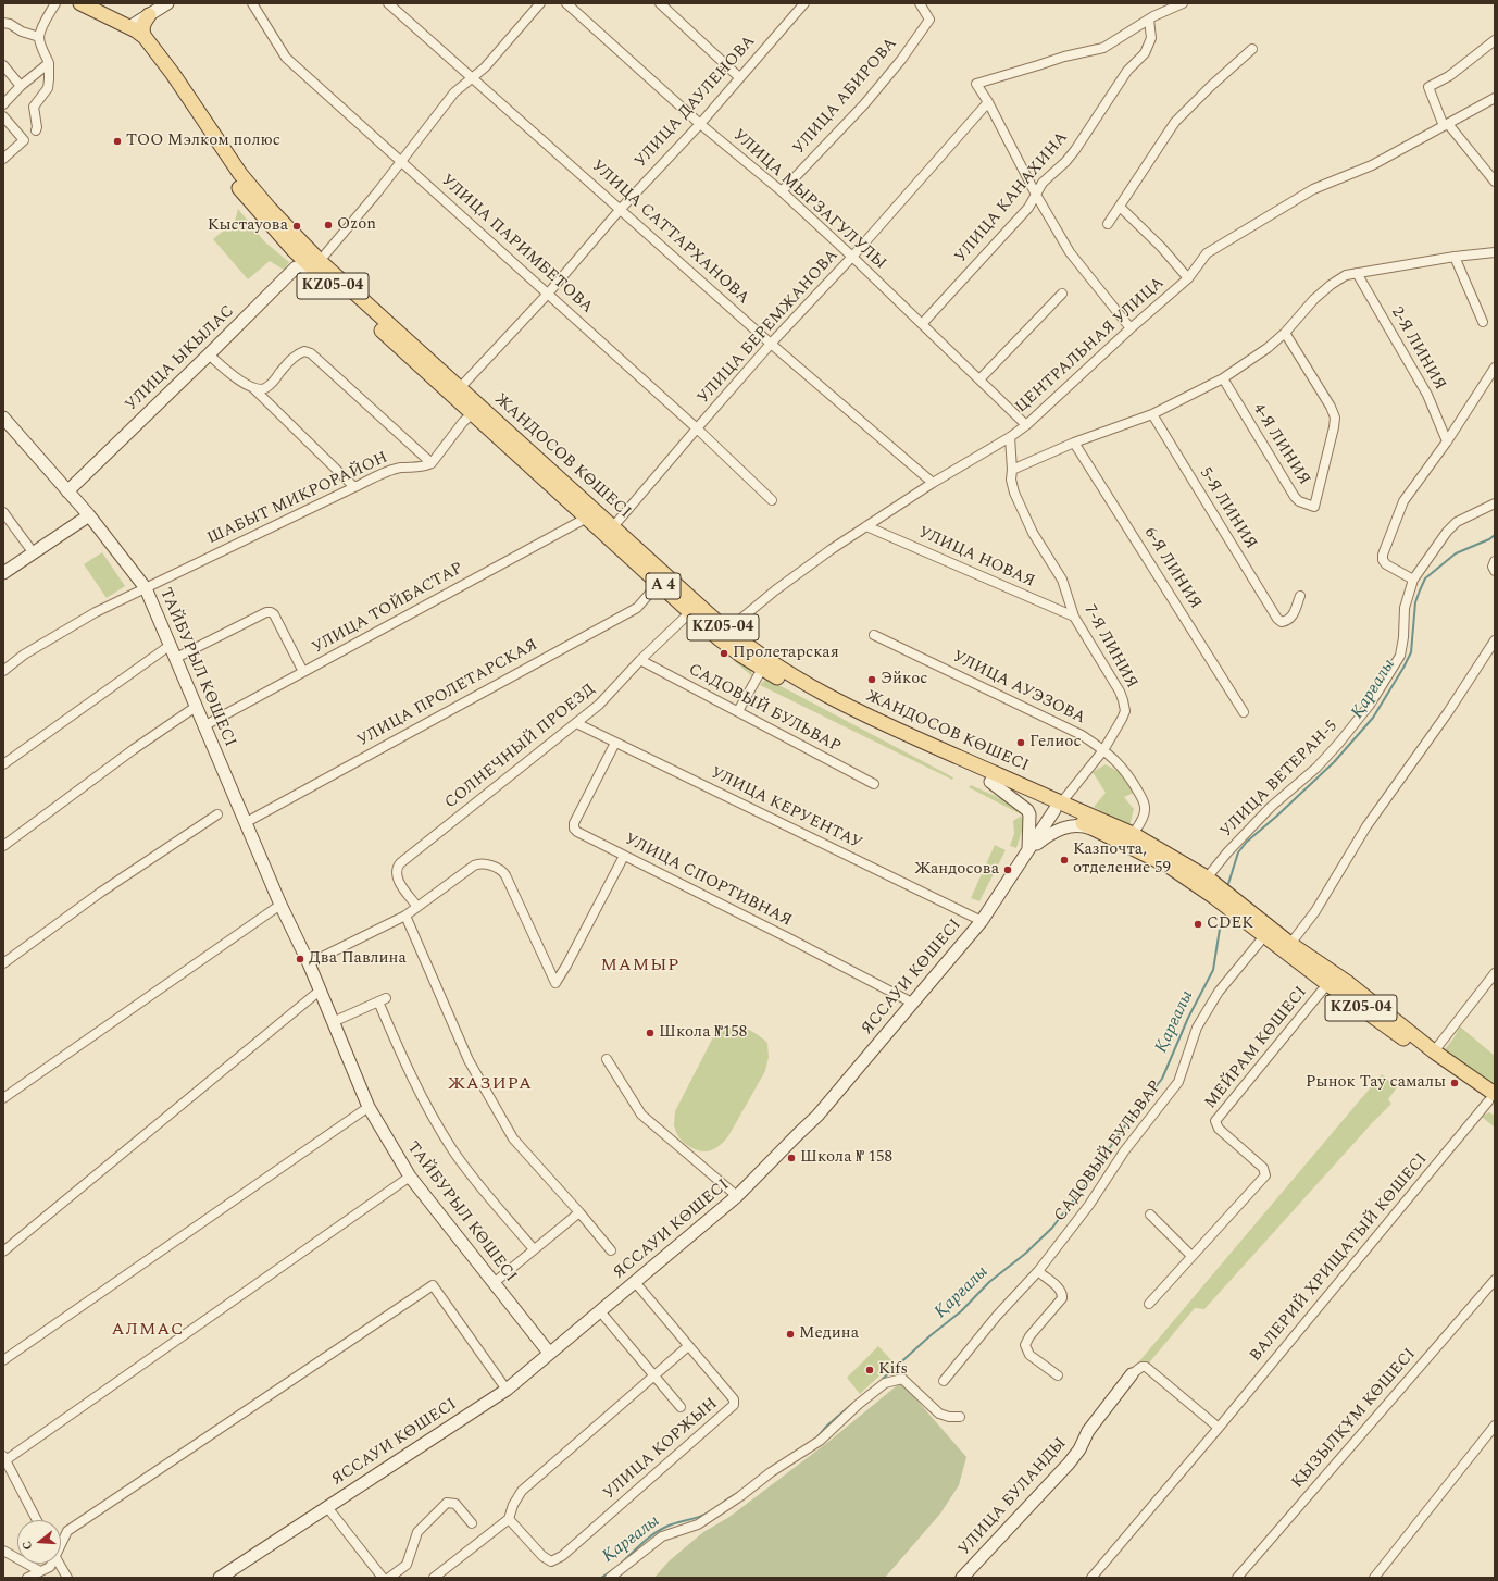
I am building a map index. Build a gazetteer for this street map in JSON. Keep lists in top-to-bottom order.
{
  "streets": {
    "main road": ["KZ05-04", "ЖАНДОСОВ КӨШЕСІ", "А 4"],
    "street": [
      "УЛИЦА АБИРОВА",
      "УЛИЦА ДАУЛЕНОВА",
      "УЛИЦА КАНАХИНА",
      "УЛИЦА МЫРЗАГУЛУЛЫ",
      "УЛИЦА САТТАРХАНОВА",
      "УЛИЦА ПАРИМБЕТОВА",
      "УЛИЦА БЕРЕМЖАНОВА",
      "ЦЕНТРАЛЬНАЯ УЛИЦА",
      "2-Я ЛИНИЯ",
      "УЛИЦА ЫКЫЛАС",
      "4-Я ЛИНИЯ",
      "ШАБЫТ МИКРОРАЙОН",
      "5-Я ЛИНИЯ",
      "УЛИЦА НОВАЯ",
      "6-Я ЛИНИЯ",
      "УЛИЦА ТОЙБАСТАР",
      "7-Я ЛИНИЯ",
      "ТАЙБУРЫЛ КӨШЕСІ",
      "УЛИЦА АУЭЗОВА",
      "УЛИЦА ПРОЛЕТАРСКАЯ",
      "САДОВЫЙ БУЛЬВАР",
      "СОЛНЕЧНЫЙ ПРОЕЗД",
      "УЛИЦА ВЕТЕРАН-5",
      "УЛИЦА КЕРУЕНТАУ",
      "УЛИЦА СПОРТИВНАЯ",
      "ЯССАУИ КӨШЕСІ",
      "МЕЙРАМ КӨШЕСІ",
      "ВАЛЕРИЙ ХРИЩАТЫЙ КӨШЕСІ",
      "ҚЫЗЫЛҚҰМ КӨШЕСІ",
      "УЛИЦА КОРЖЫН",
      "УЛИЦА БУЛАНДЫ"
    ]
  },
  "crossings": [
    ["УЛИЦА АБИРОВА", "УЛИЦА МЫРЗАГУЛУЛЫ"],
    ["УЛИЦА ДАУЛЕНОВА", "УЛИЦА МЫРЗАГУЛУЛЫ"],
    ["УЛИЦА ДАУЛЕНОВА", "УЛИЦА САТТАРХАНОВА"],
    ["УЛИЦА ДАУЛЕНОВА", "УЛИЦА ПАРИМБЕТОВА"],
    ["УЛИЦА ДАУЛЕНОВА", "ЖАНДОСОВ КӨШЕСІ"],
    ["УЛИЦА КАНАХИНА", "УЛИЦА МЫРЗАГУЛУЛЫ"],
    ["УЛИЦА МЫРЗАГУЛУЛЫ", "УЛИЦА БЕРЕМЖАНОВА"],
    ["УЛИЦА МЫРЗАГУЛУЛЫ", "ЦЕНТРАЛЬНАЯ УЛИЦА"],
    ["УЛИЦА САТТАРХАНОВА", "УЛИЦА БЕРЕМЖАНОВА"],
    ["УЛИЦА САТТАРХАНОВА", "ЦЕНТРАЛЬНАЯ УЛИЦА"],
    ["УЛИЦА ПАРИМБЕТОВА", "УЛИЦА БЕРЕМЖАНОВА"],
    ["KZ05-04", "ЖАНДОСОВ КӨШЕСІ"],
    ["KZ05-04", "7-Я ЛИНИЯ"],
    ["KZ05-04", "УЛИЦА АУЭЗОВА"],
    ["KZ05-04", "САДОВЫЙ БУЛЬВАР"],
    ["KZ05-04", "УЛИЦА ВЕТЕРАН-5"],
    ["KZ05-04", "ЯССАУИ КӨШЕСІ"],
    ["KZ05-04", "МЕЙРАМ КӨШЕСІ"],
    ["KZ05-04", "ВАЛЕРИЙ ХРИЩАТЫЙ КӨШЕСІ"],
    ["УЛИЦА БЕРЕМЖАНОВА", "ЖАНДОСОВ КӨШЕСІ"],
    ["ЦЕНТРАЛЬНАЯ УЛИЦА", "ЖАНДОСОВ КӨШЕСІ"],
    ["ЦЕНТРАЛЬНАЯ УЛИЦА", "УЛИЦА НОВАЯ"],
    ["ЦЕНТРАЛЬНАЯ УЛИЦА", "7-Я ЛИНИЯ"],
    ["УЛИЦА ЫКЫЛАС", "ЖАНДОСОВ КӨШЕСІ"],
    ["УЛИЦА ЫКЫЛАС", "ТАЙБУРЫЛ КӨШЕСІ"],
    ["ЖАНДОСОВ КӨШЕСІ", "УЛИЦА ТОЙБАСТАР"],
    ["ЖАНДОСОВ КӨШЕСІ", "7-Я ЛИНИЯ"],
    ["ЖАНДОСОВ КӨШЕСІ", "УЛИЦА ПРОЛЕТАРСКАЯ"],
    ["ЖАНДОСОВ КӨШЕСІ", "СОЛНЕЧНЫЙ ПРОЕЗД"],
    ["ЖАНДОСОВ КӨШЕСІ", "ЯССАУИ КӨШЕСІ"],
    ["ШАБЫТ МИКРОРАЙОН", "ТАЙБУРЫЛ КӨШЕСІ"],
    ["УЛИЦА НОВАЯ", "7-Я ЛИНИЯ"],
    ["УЛИЦА ТОЙБАСТАР", "ТАЙБУРЫЛ КӨШЕСІ"],
    ["7-Я ЛИНИЯ", "УЛИЦА АУЭЗОВА"],
    ["7-Я ЛИНИЯ", "ЯССАУИ КӨШЕСІ"],
    ["ТАЙБУРЫЛ КӨШЕСІ", "УЛИЦА ПРОЛЕТАРСКАЯ"],
    ["ТАЙБУРЫЛ КӨШЕСІ", "ЯССАУИ КӨШЕСІ"],
    ["САДОВЫЙ БУЛЬВАР", "СОЛНЕЧНЫЙ ПРОЕЗД"],
    ["СОЛНЕЧНЫЙ ПРОЕЗД", "УЛИЦА КЕРУЕНТАУ"],
    ["УЛИЦА КЕРУЕНТАУ", "УЛИЦА СПОРТИВНАЯ"],
    ["УЛИЦА КЕРУЕНТАУ", "ЯССАУИ КӨШЕСІ"],
    ["УЛИЦА СПОРТИВНАЯ", "ЯССАУИ КӨШЕСІ"],
    ["ЯССАУИ КӨШЕСІ", "УЛИЦА КОРЖЫН"]
  ],
  "districts": ["МАМЫР", "ЖАЗИРА", "АЛМАС"],
  "water": ["Қарғалы"],
  "places": [
    "ТОО Мэлком полюс",
    "Ozon",
    "Кыстауова",
    "Пролетарская",
    "Эйкос",
    "Гелиос",
    "Казпочта, отделение 59",
    "Жандосова",
    "CDEK",
    "Два Павлина",
    "Школа №158",
    "Рынок Тау самалы",
    "Школа № 158",
    "Медина",
    "Kifs"
  ],
  "north": "left"
}
